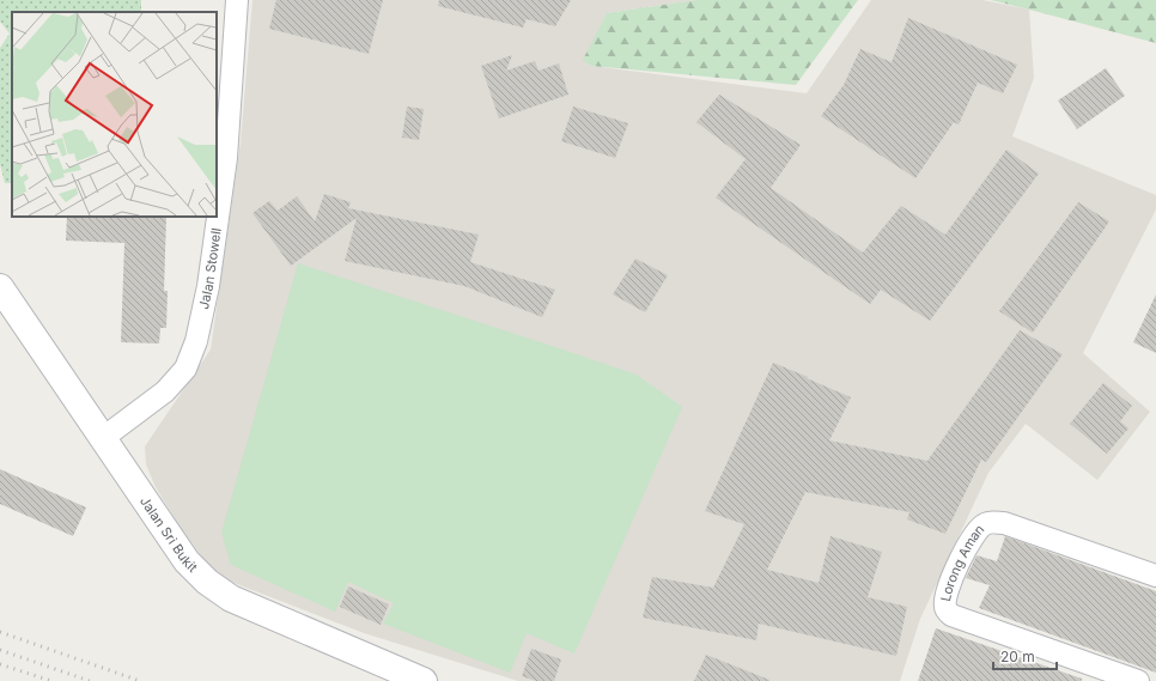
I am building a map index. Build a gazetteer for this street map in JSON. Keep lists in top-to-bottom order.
{
  "streets": {
    "street": ["Jalan Stowell", "Jalan Sri Bukit", "Lorong Aman"]
  },
  "crossings": [
    ["Jalan Stowell", "Jalan Sri Bukit"]
  ],
  "scale_bar": "20 m"
}
